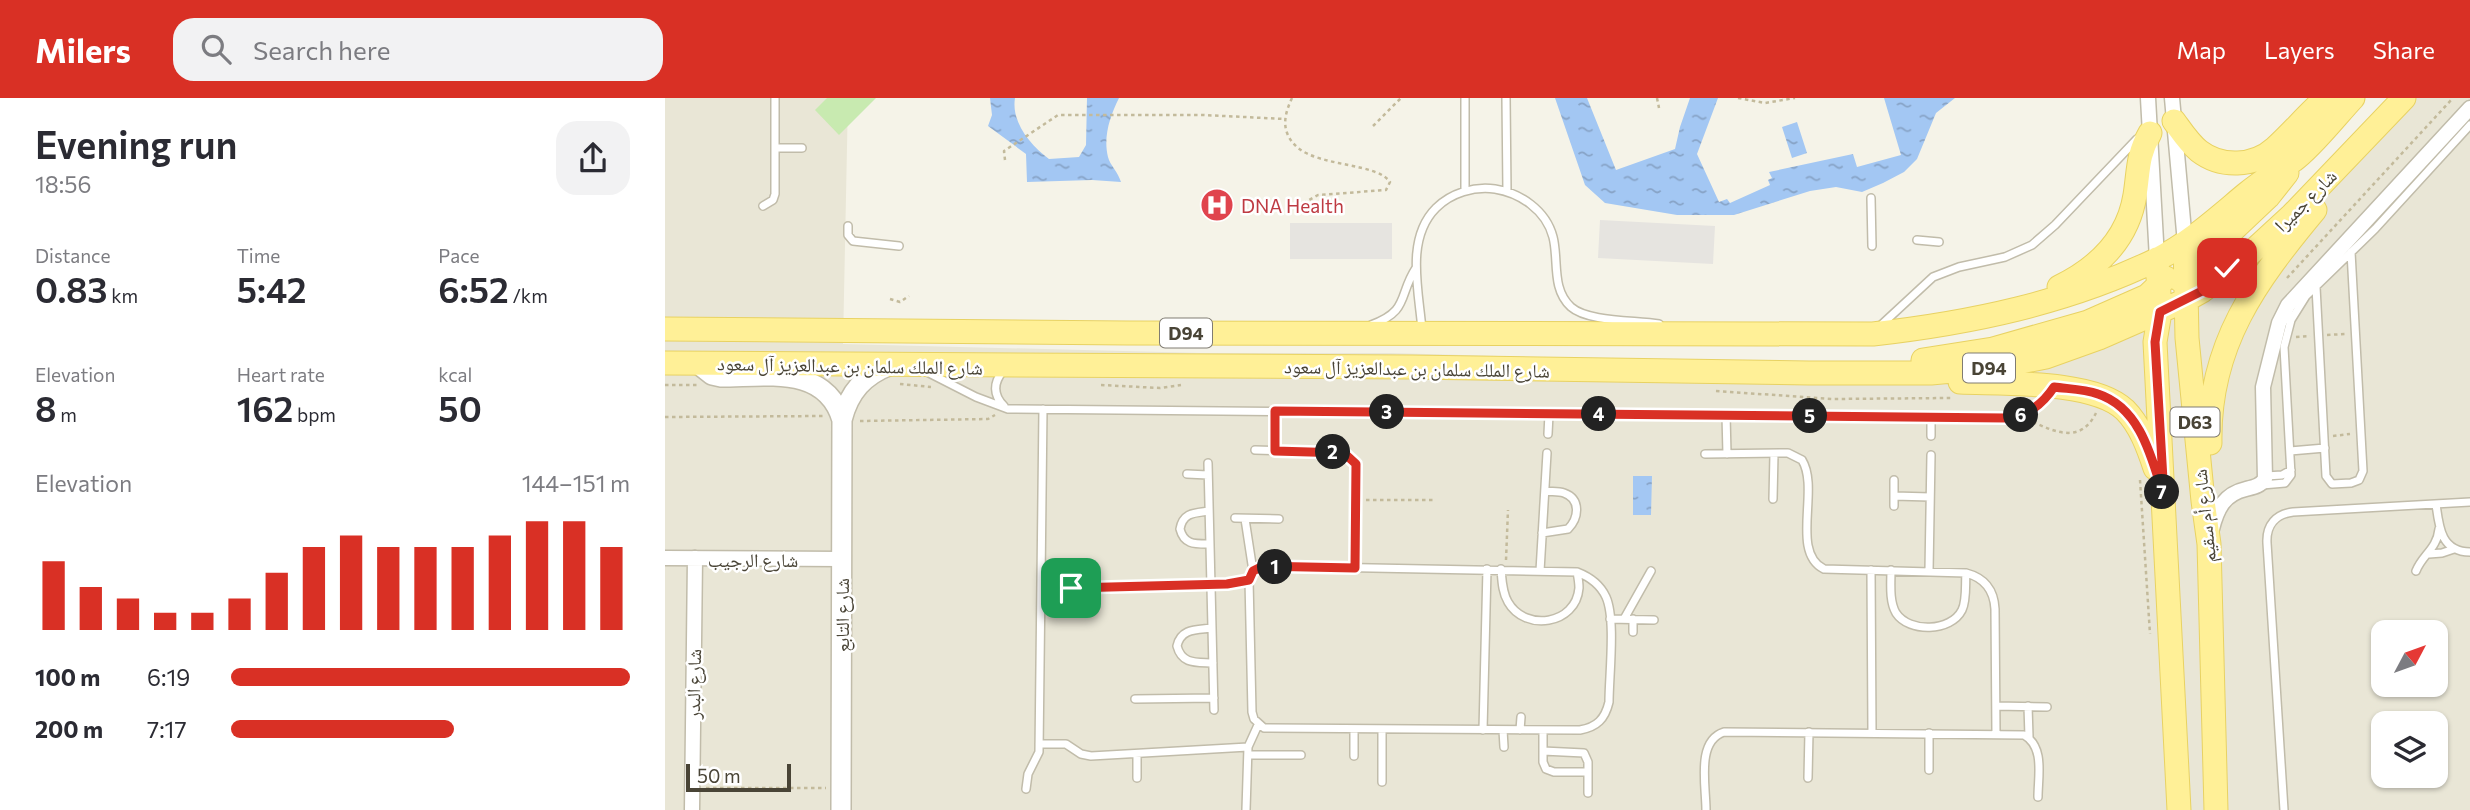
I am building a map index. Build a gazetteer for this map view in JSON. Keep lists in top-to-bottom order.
{
  "streets": {
    "main road": [
      "شارع جميرا",
      "D94",
      "شارع الملك سلمان بن عبدالعزيز آل سعود",
      "D63",
      "شارع أم سقيم"
    ],
    "street": ["شارع الرجيب", "شارع التابع", "شارع البدر"]
  },
  "crossings": [
    ["شارع جميرا", "شارع الملك سلمان بن عبدالعزيز آل سعود"],
    ["شارع جميرا", "شارع أم سقيم"],
    ["شارع الملك سلمان بن عبدالعزيز آل سعود", "شارع أم سقيم"],
    ["شارع الملك سلمان بن عبدالعزيز آل سعود", "شارع التابع"],
    ["شارع الرجيب", "شارع التابع"],
    ["شارع الرجيب", "شارع البدر"]
  ],
  "places": {
    "hospital": ["DNA Health"]
  },
  "scale_bar": "50 m",
  "north": "top right",
  "page": {
    "header": "Milers",
    "search": "Search here",
    "nav": ["Map", "Layers", "Share"],
    "heading": ["Evening run", "18:56"],
    "stats": [
      ["Distance", "0.83 km"],
      ["Time", "5:42"],
      ["Pace", "6:52 /km"],
      ["Elevation", "8 m"],
      ["Heart rate", "162 bpm"],
      ["kcal", "50"]
    ],
    "pins": [
      "3",
      "4",
      "6",
      "5",
      "2",
      "7",
      "1"
    ],
    "chart": ["Elevation", "144–151 m"],
    "list": [
      {
        "name": "100 m",
        "note": "6:19"
      },
      {
        "name": "200 m",
        "note": "7:17"
      }
    ],
    "scale": "50 m"
  }
}
